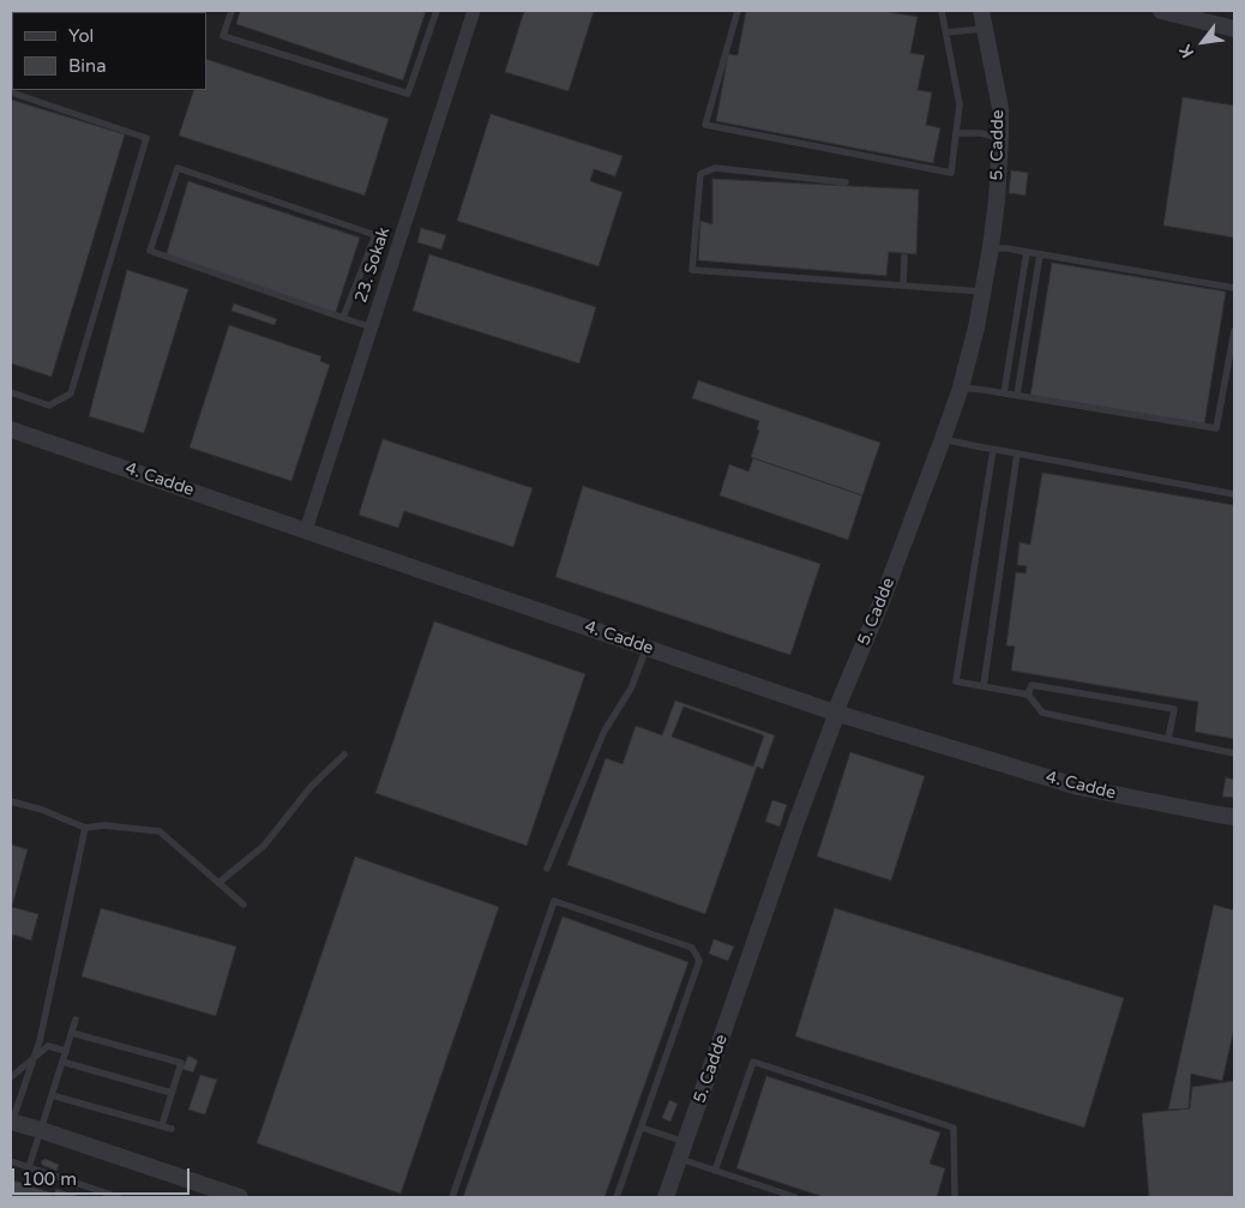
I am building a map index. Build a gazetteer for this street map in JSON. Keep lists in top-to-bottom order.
{
  "streets": {
    "street": ["5. Cadde", "23. Sokak", "4. Cadde"]
  },
  "crossings": [
    ["5. Cadde", "4. Cadde"],
    ["23. Sokak", "4. Cadde"]
  ],
  "legend": ["Yol", "Bina"],
  "scale_bar": "100 m",
  "north": "bottom left"
}
